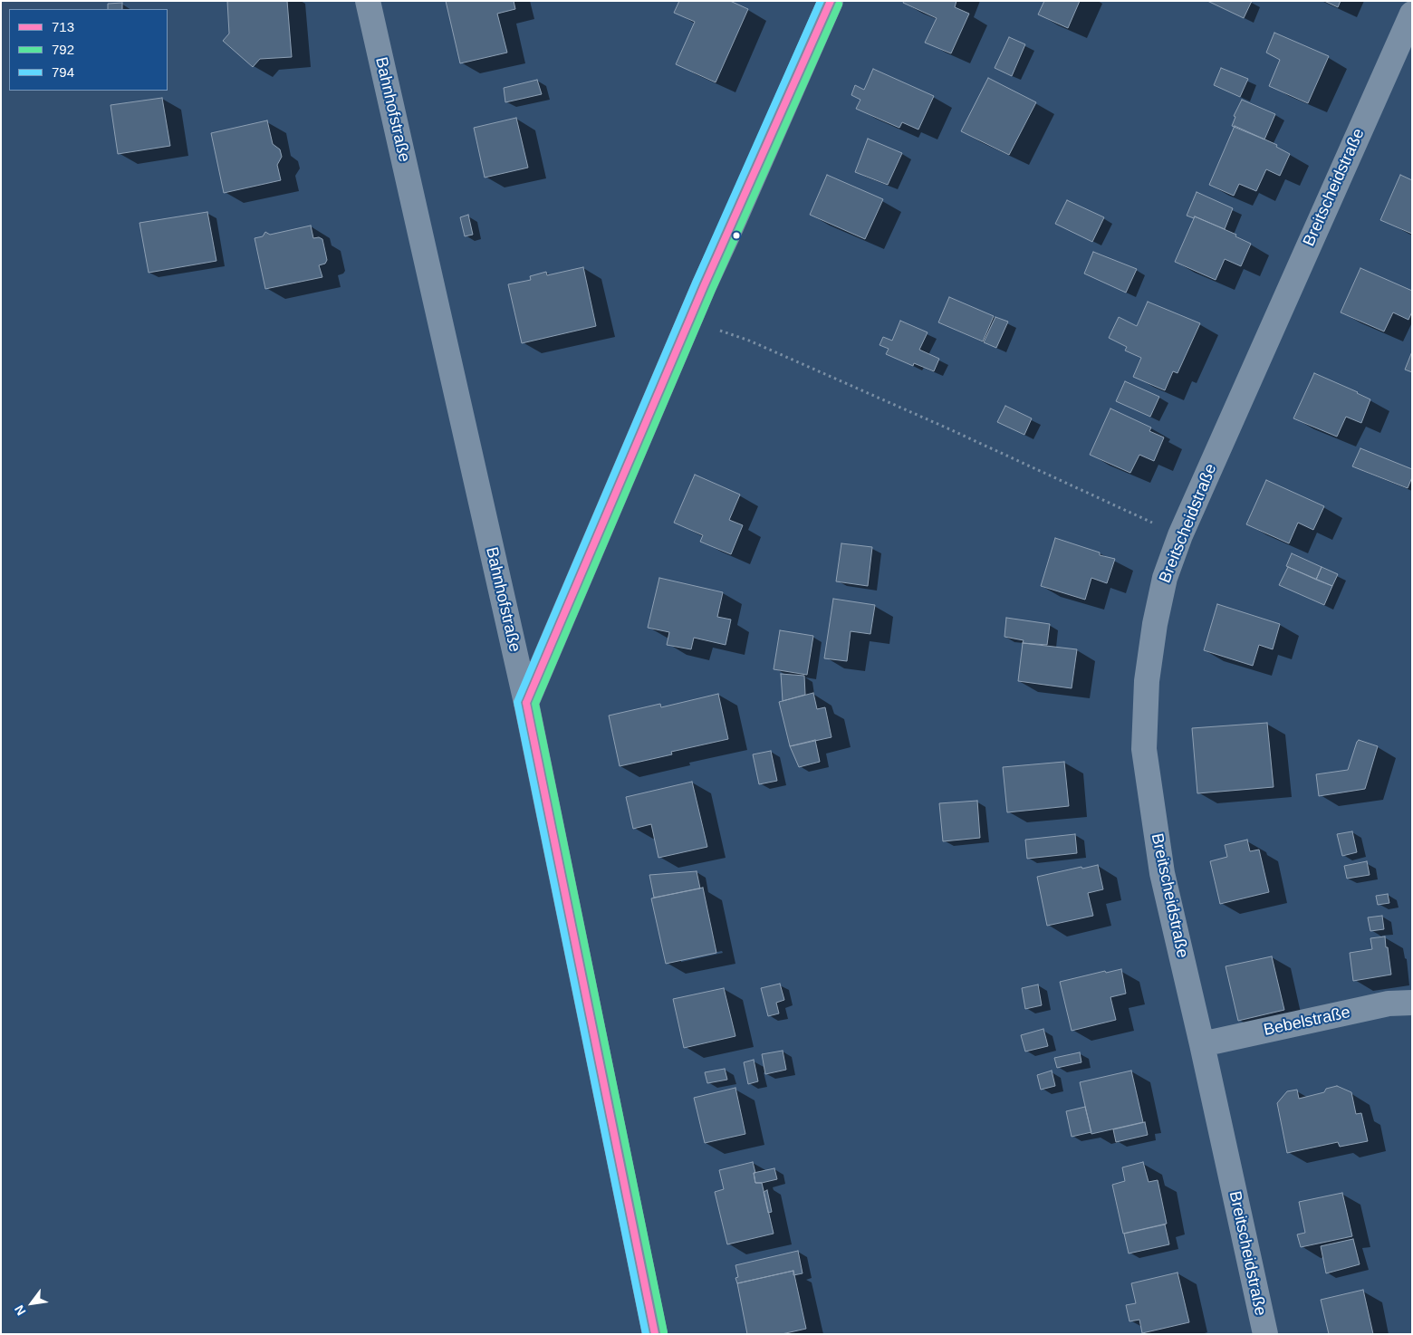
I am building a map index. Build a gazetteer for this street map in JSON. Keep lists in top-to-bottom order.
{
  "streets": {
    "main road": ["Bahnhofstraße"],
    "street": ["Breitscheidstraße", "Bebelstraße"]
  },
  "crossings": [
    ["Breitscheidstraße", "Bebelstraße"]
  ],
  "lines": ["transit line 713", "transit line 794", "transit line 792"],
  "legend": ["713", "792", "794"],
  "north": "bottom left"
}
